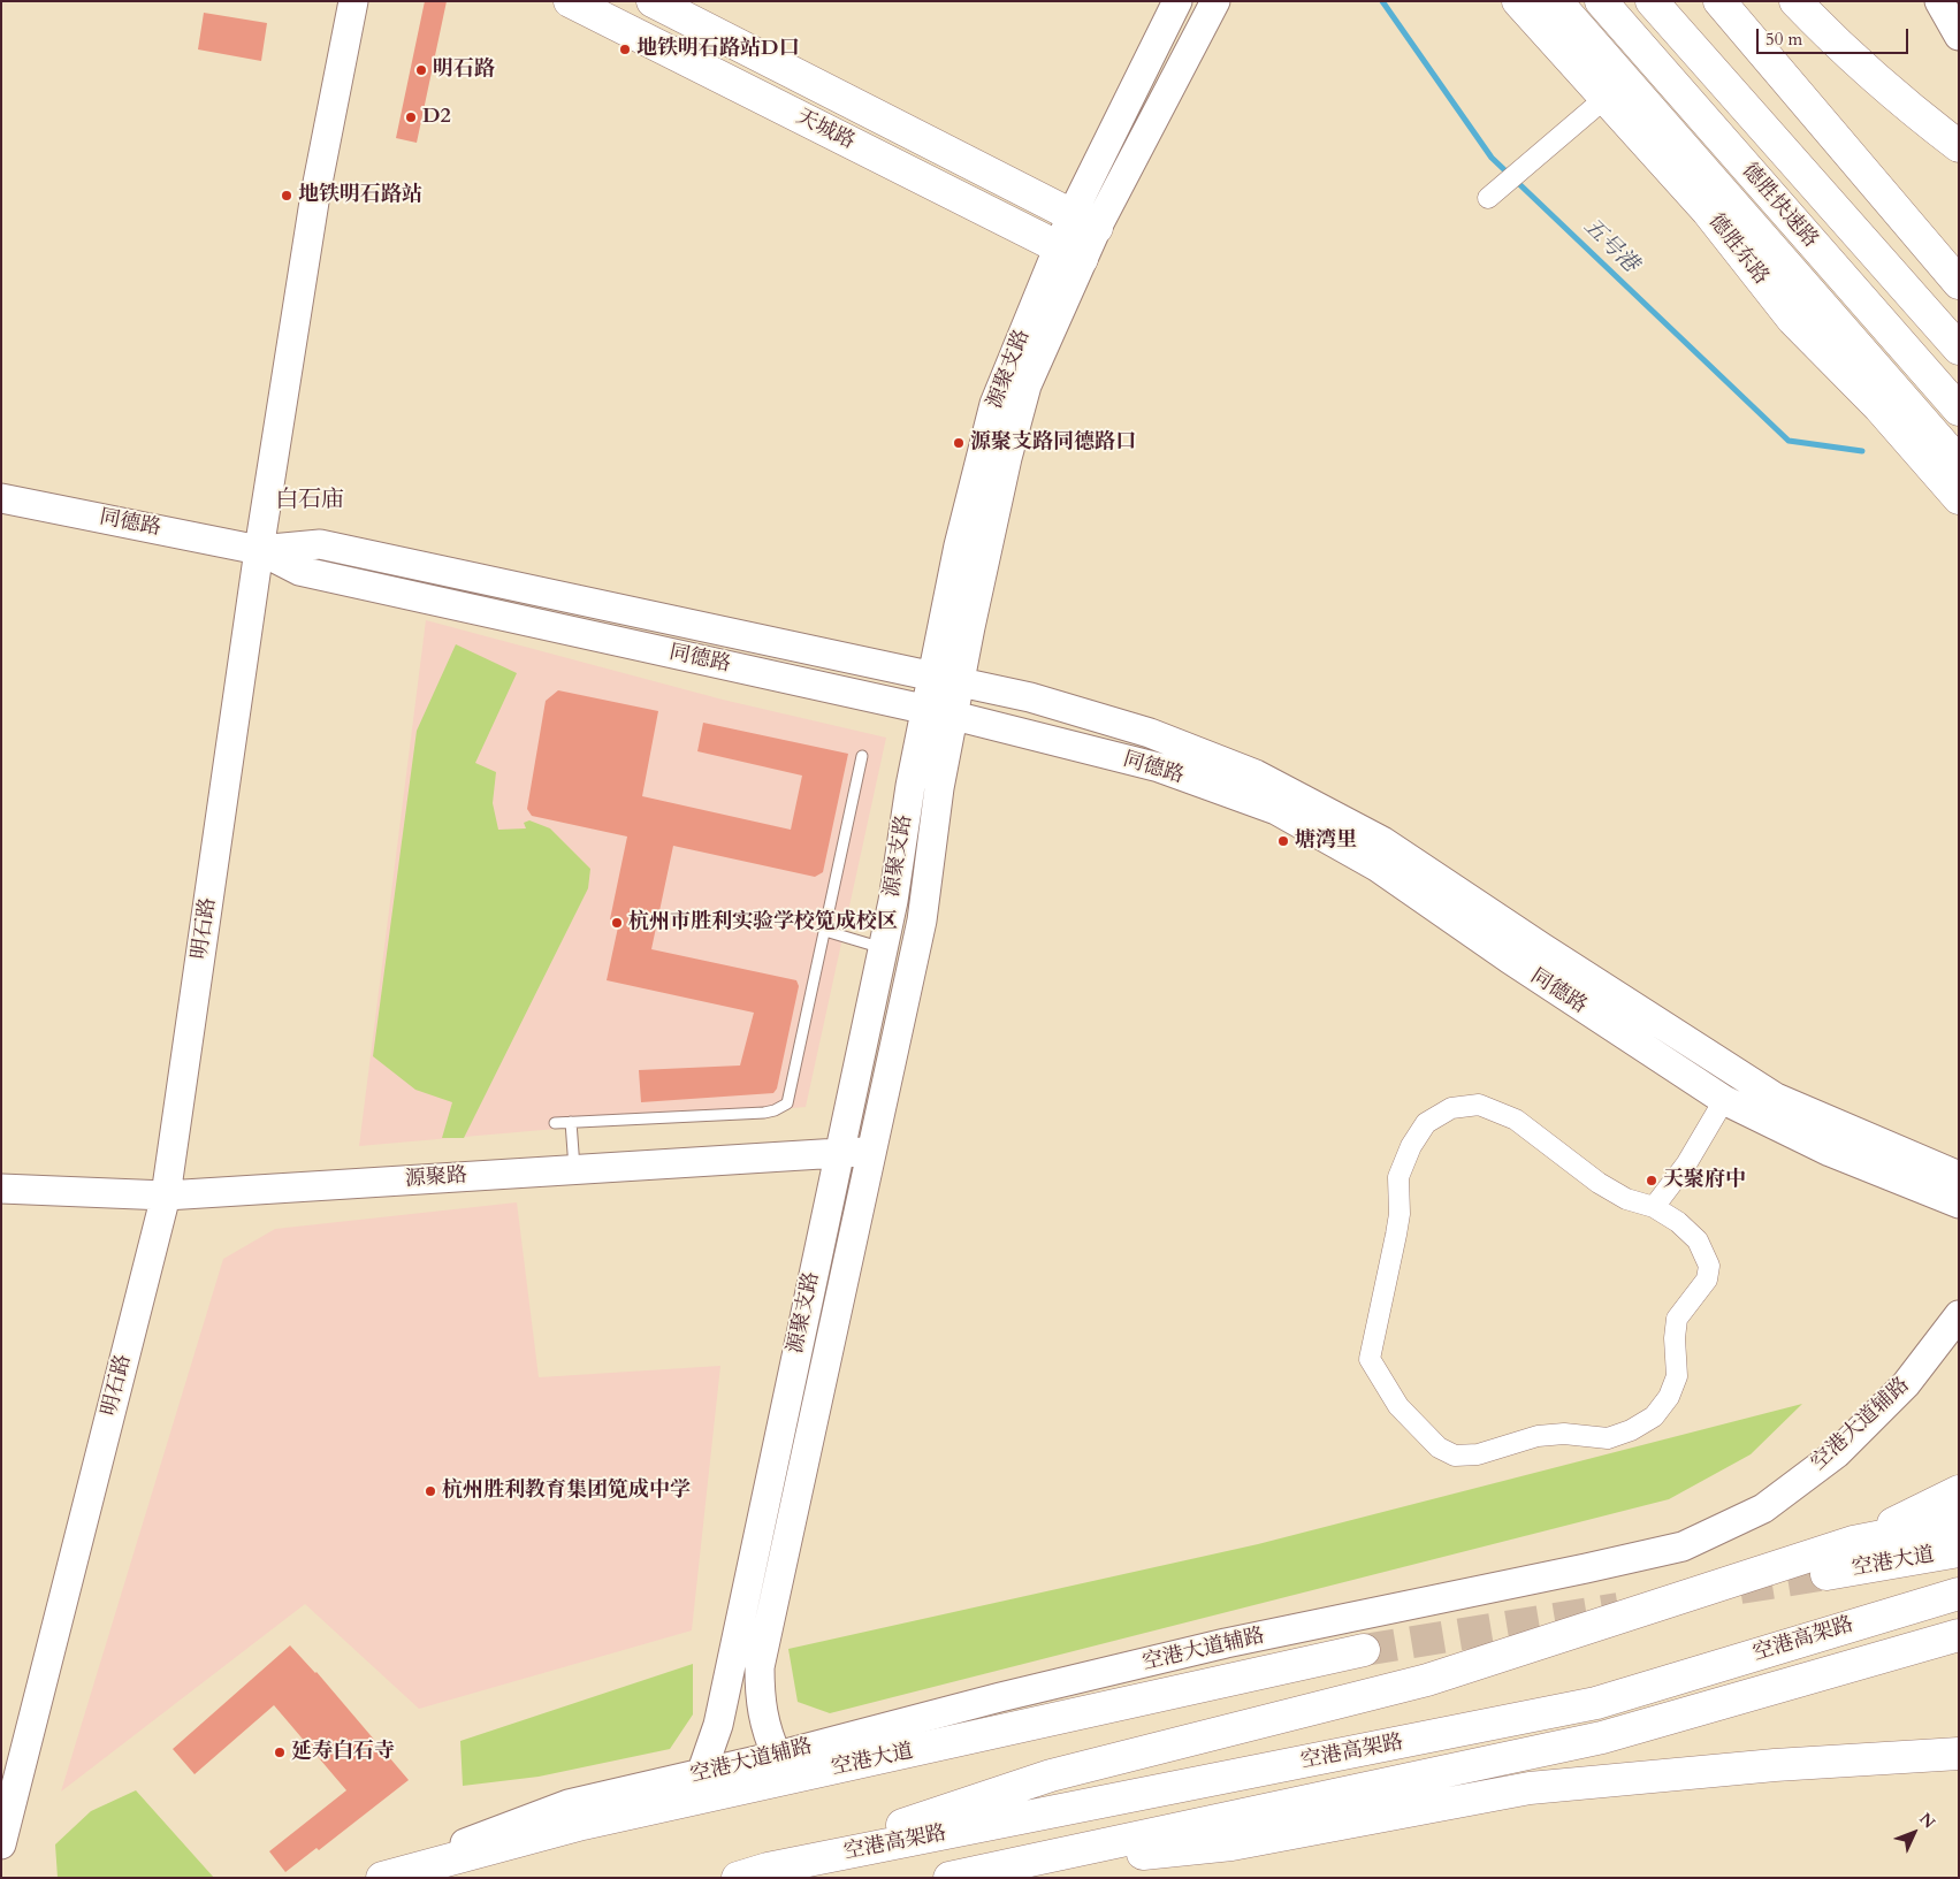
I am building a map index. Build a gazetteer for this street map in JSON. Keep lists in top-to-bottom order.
{
  "streets": {
    "main road": [
      "天城路",
      "德胜快速路",
      "德胜东路",
      "空港大道",
      "空港高架路"
    ],
    "street": [
      "源聚支路",
      "同德路",
      "明石路",
      "源聚路",
      "空港大道辅路"
    ]
  },
  "crossings": [
    ["天城路", "源聚支路"],
    ["源聚支路", "同德路"],
    ["源聚支路", "源聚路"],
    ["源聚支路", "空港大道辅路"],
    ["同德路", "明石路"],
    ["明石路", "源聚路"],
    ["空港大道辅路", "空港大道"]
  ],
  "districts": ["白石庙"],
  "water": ["五号港"],
  "places": [
    "地铁明石路站D口",
    "明石路",
    "D2",
    "地铁明石路站",
    "源聚支路同德路口",
    "塘湾里",
    "杭州市胜利实验学校笕成校区",
    "天聚府中",
    "杭州胜利教育集团笕成中学",
    "延寿白石寺"
  ],
  "scale_bar": "50 m",
  "north": "top right"
}
